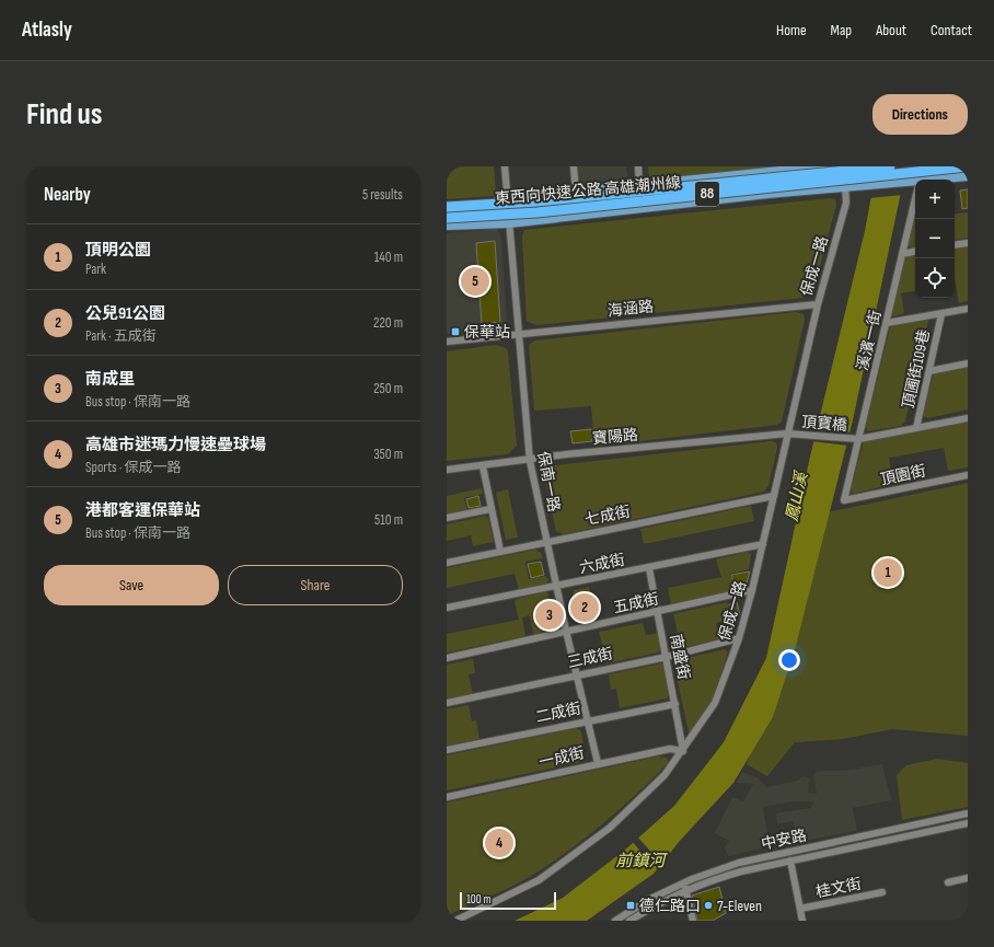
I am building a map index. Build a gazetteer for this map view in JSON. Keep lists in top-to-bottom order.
{
  "streets": {
    "highway": ["東西向快速公路 高雄潮州線", "88"],
    "street": [
      "保成一路",
      "海涵路",
      "溪濱一街",
      "頂圃街109巷",
      "頂寶橋",
      "寶陽路",
      "頂園街",
      "保南一路",
      "七成街",
      "六成街",
      "五成街",
      "南盛街",
      "三成街",
      "二成街",
      "一成街",
      "中安路",
      "桂文街"
    ]
  },
  "crossings": [
    ["保成一路", "海涵路"],
    ["保成一路", "頂寶橋"],
    ["保成一路", "寶陽路"],
    ["保成一路", "七成街"],
    ["保成一路", "六成街"],
    ["保成一路", "五成街"],
    ["保成一路", "南盛街"],
    ["保成一路", "三成街"],
    ["保成一路", "一成街"],
    ["海涵路", "保南一路"],
    ["溪濱一街", "頂寶橋"],
    ["溪濱一街", "頂園街"],
    ["頂圃街109巷", "頂寶橋"],
    ["頂寶橋", "寶陽路"],
    ["寶陽路", "保南一路"],
    ["保南一路", "七成街"],
    ["保南一路", "六成街"],
    ["保南一路", "五成街"],
    ["保南一路", "三成街"],
    ["保南一路", "二成街"],
    ["保南一路", "一成街"],
    ["六成街", "南盛街"],
    ["五成街", "南盛街"],
    ["南盛街", "三成街"],
    ["南盛街", "二成街"],
    ["南盛街", "一成街"],
    ["中安路", "桂文街"]
  ],
  "water": ["鳳山溪", "前鎮河"],
  "places": {
    "transit": ["保華站", "德仁路口"],
    "other": ["7-Eleven"]
  },
  "scale_bar": "100 m",
  "page": {
    "header": "Atlasly",
    "nav": [
      "Home",
      "Map",
      "About",
      "Contact"
    ],
    "buttons": [
      "Directions",
      ["Save", "Share"]
    ],
    "title": "Find us",
    "heading": ["Nearby", "5 results"],
    "map_buttons": ["+", "−"],
    "list": [
      {
        "mark": "1",
        "name": "頂明公園",
        "note": "Park",
        "value": "140 m"
      },
      {
        "mark": "2",
        "name": "公兒91公園",
        "note": "Park · 五成街",
        "value": "220 m"
      },
      {
        "mark": "3",
        "name": "南成里",
        "note": "Bus stop · 保南一路",
        "value": "250 m"
      },
      {
        "mark": "4",
        "name": "高雄市迷瑪力慢速壘球場",
        "note": "Sports · 保成一路",
        "value": "350 m"
      },
      {
        "mark": "5",
        "name": "港都客運保華站",
        "note": "Bus stop · 保南一路",
        "value": "510 m"
      }
    ],
    "pins": [
      "5",
      "1",
      "2",
      "3",
      "4"
    ],
    "scale": "100 m"
  }
}
